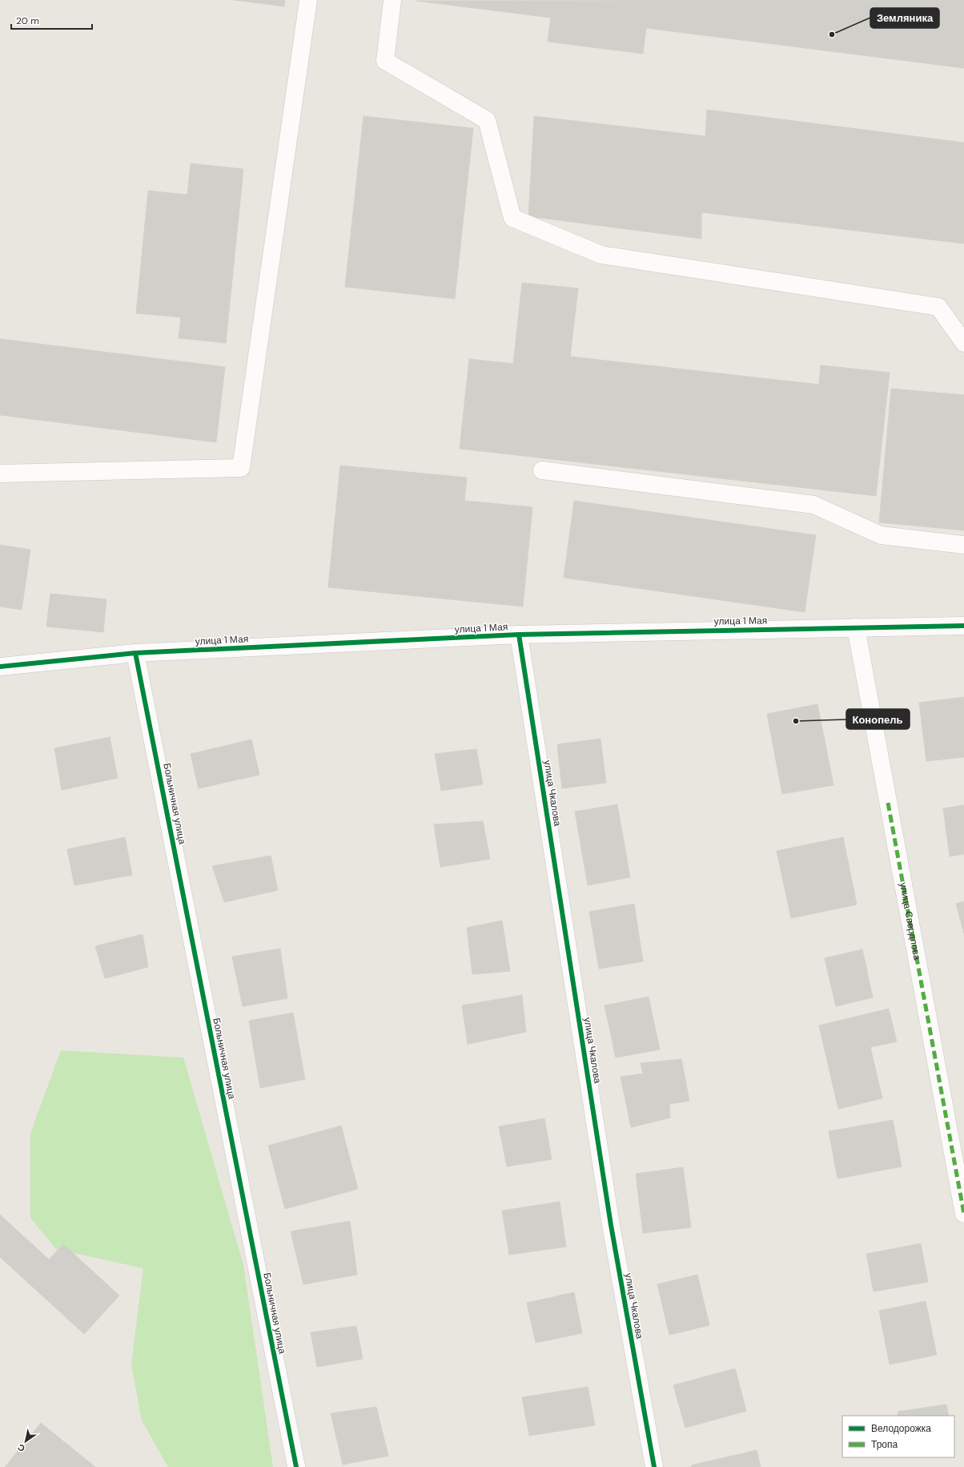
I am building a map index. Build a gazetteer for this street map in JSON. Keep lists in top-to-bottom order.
{
  "streets": {
    "street": [
      "улица 1 Мая",
      "улица Чкалова",
      "Больничная улица",
      "улица Свердлова"
    ]
  },
  "crossings": [
    ["улица 1 Мая", "улица Чкалова"],
    ["улица 1 Мая", "Больничная улица"],
    ["улица 1 Мая", "улица Свердлова"]
  ],
  "places": ["Земляника", "Конопель"],
  "legend": ["Велодорожка", "Тропа"],
  "scale_bar": "20 m",
  "north": "bottom left"
}
